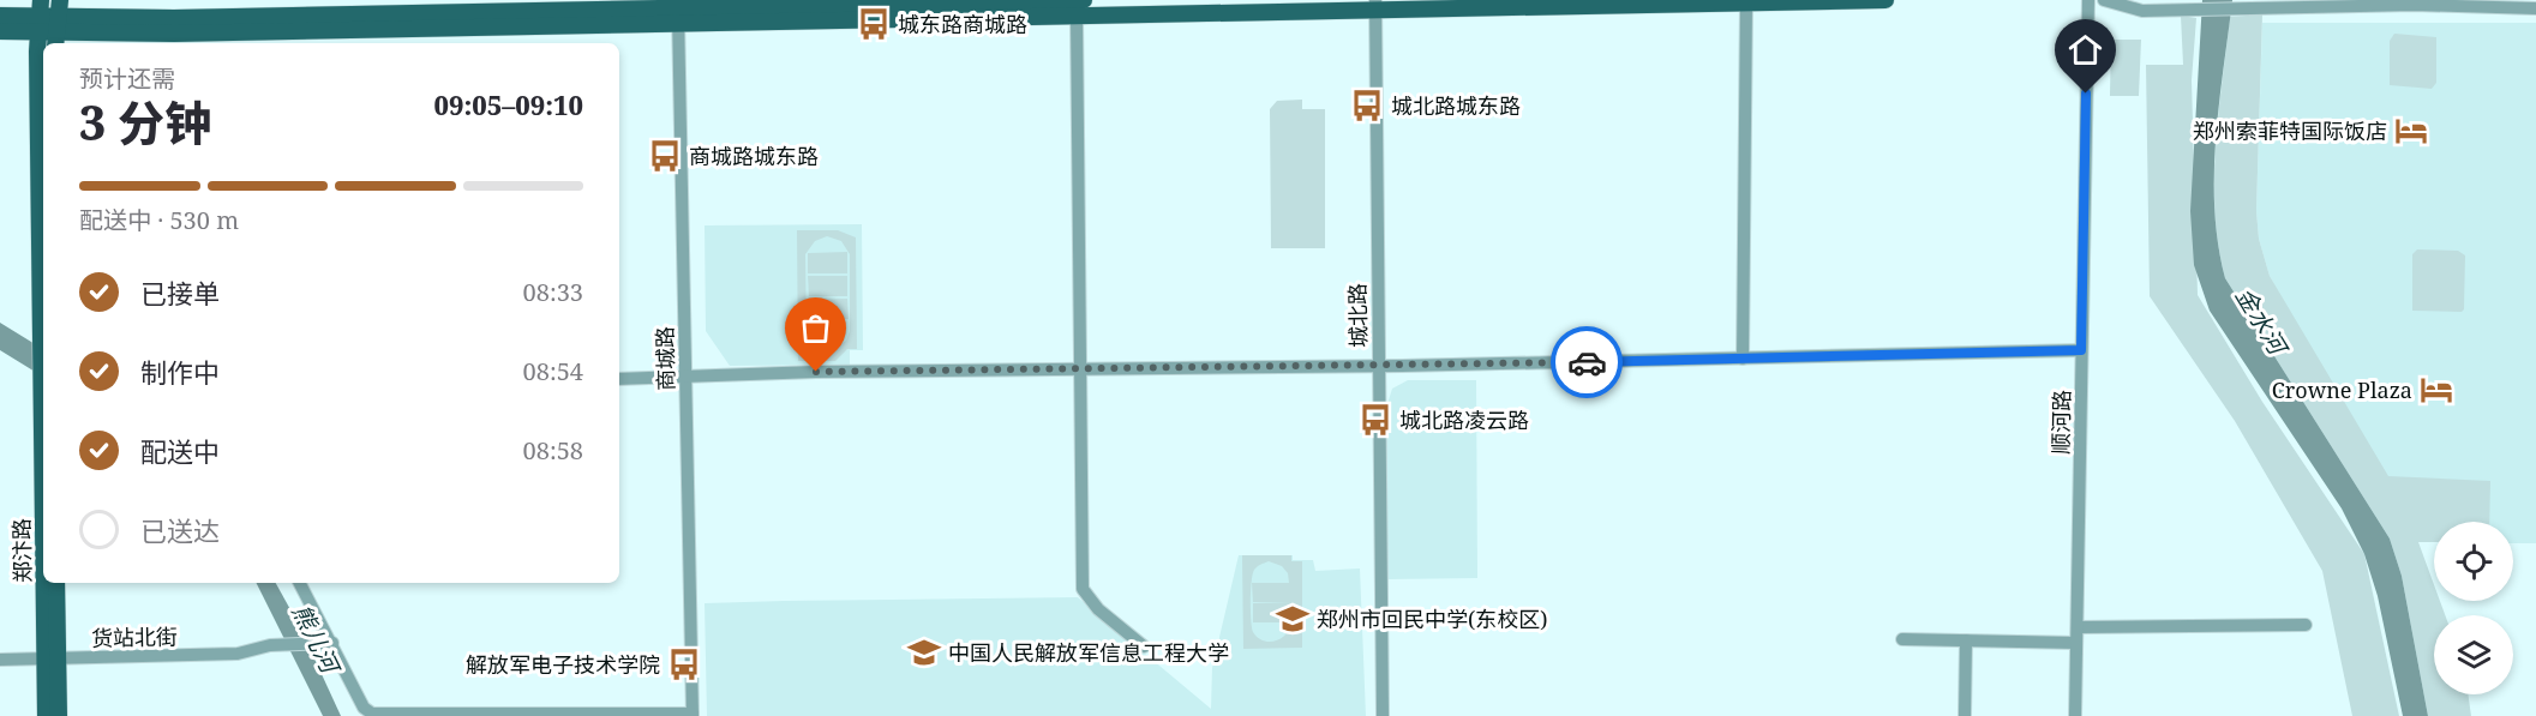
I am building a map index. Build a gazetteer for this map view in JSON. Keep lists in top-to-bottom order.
{
  "streets": {
    "main road": ["郑汴路"],
    "street": [
      "城北路",
      "商城路",
      "顺河路",
      "货站北街"
    ]
  },
  "crossings": [
    ["郑汴路", "货站北街"]
  ],
  "water": ["金水河", "熊儿河"],
  "places": {
    "bus stop": [
      "城东路商城路",
      "城北路城东路",
      "商城路城东路",
      "城北路凌云路",
      "解放军电子技术学院"
    ],
    "hotel": ["郑州索菲特国际饭店", "Crowne Plaza"],
    "school or university": ["郑州市回民中学(东校区)", "中国人民解放军信息工程大学"]
  },
  "page": {
    "heading": ["3 分钟", "预计还需", "09:05–09:10"],
    "bar": "配送中 · 530 m",
    "list": [
      ["已接单", "08:33"],
      ["制作中", "08:54"],
      ["配送中", "08:58"],
      "已送达"
    ]
  }
}
